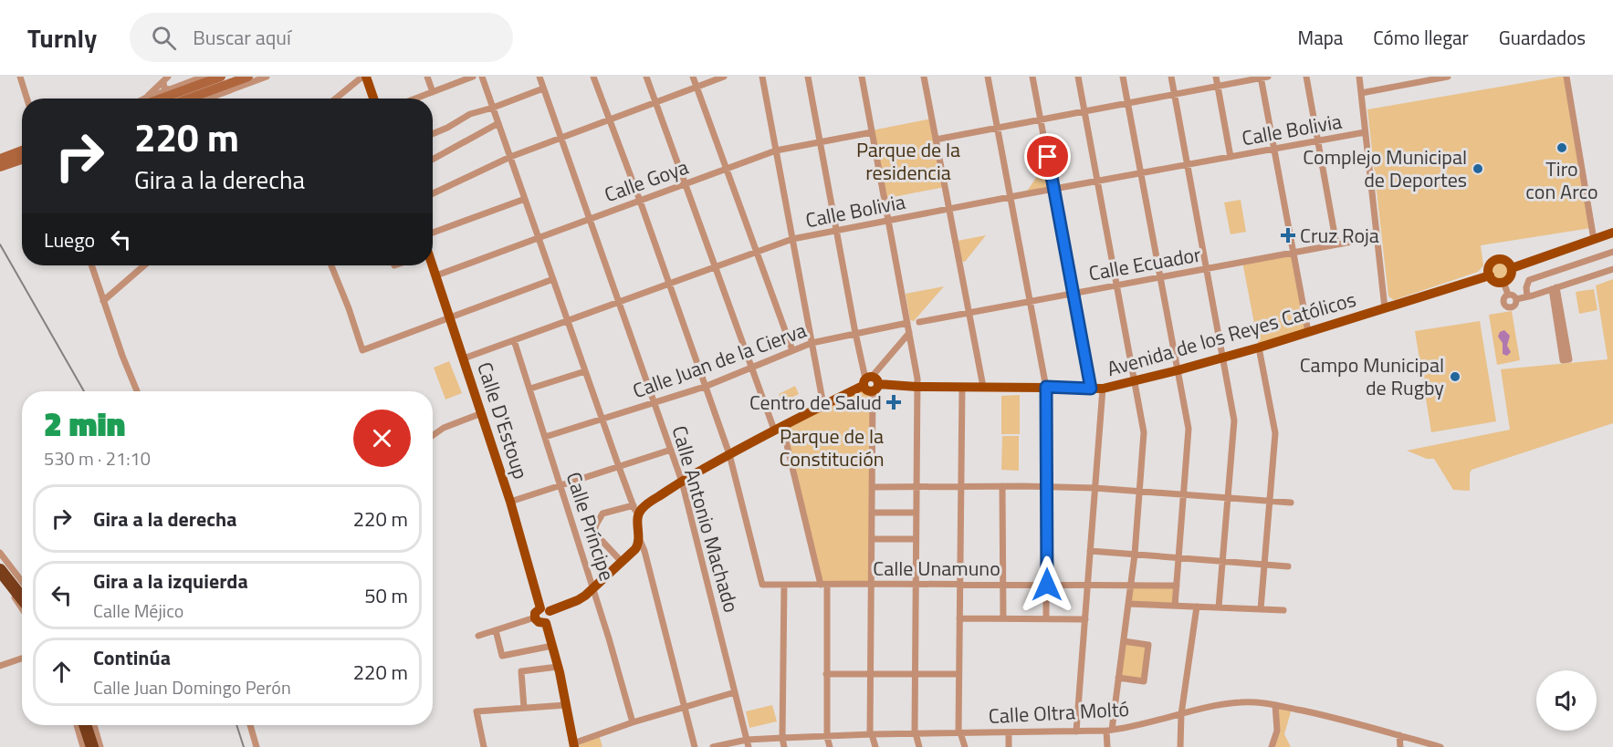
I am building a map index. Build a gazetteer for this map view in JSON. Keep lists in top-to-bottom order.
{
  "streets": {
    "main road": ["Avenida de los Reyes Católicos", "Calle D'Estoup"],
    "street": [
      "Calle Bolivia",
      "Calle Goya",
      "Calle Ecuador",
      "Calle Juan de la Cierva",
      "Calle Antonio Machado",
      "Calle Príncipe",
      "Calle Unamuno",
      "Calle Oltra Moltó"
    ]
  },
  "crossings": [
    ["Calle Bolivia", "Calle D'Estoup"],
    ["Calle Bolivia", "Calle Antonio Machado"],
    ["Calle Bolivia", "Calle Príncipe"],
    ["Calle Goya", "Calle D'Estoup"],
    ["Calle Goya", "Calle Antonio Machado"],
    ["Calle Juan de la Cierva", "Calle Antonio Machado"],
    ["Calle Juan de la Cierva", "Calle Príncipe"],
    ["Calle Antonio Machado", "Calle Oltra Moltó"]
  ],
  "parks": ["Parque de la residencia", "Parque de la Constitución"],
  "places": {
    "other": ["Tiro con Arco", "Complejo Municipal de Deportes", "Campo Municipal de Rugby"],
    "health": ["Cruz Roja", "Centro de Salud"]
  },
  "page": {
    "header": "Turnly",
    "search": "Buscar aquí",
    "nav": ["Mapa", "Cómo llegar", "Guardados"],
    "turn": ["220 m", "Gira a la derecha"],
    "then": "Luego",
    "heading": ["2 min", "530 m · 21:10"],
    "list": [
      {
        "name": "Gira a la derecha",
        "value": "220 m"
      },
      {
        "name": "Gira a la izquierda",
        "note": "Calle Méjico",
        "value": "50 m"
      },
      {
        "name": "Continúa",
        "note": "Calle Juan Domingo Perón",
        "value": "220 m"
      }
    ]
  }
}
